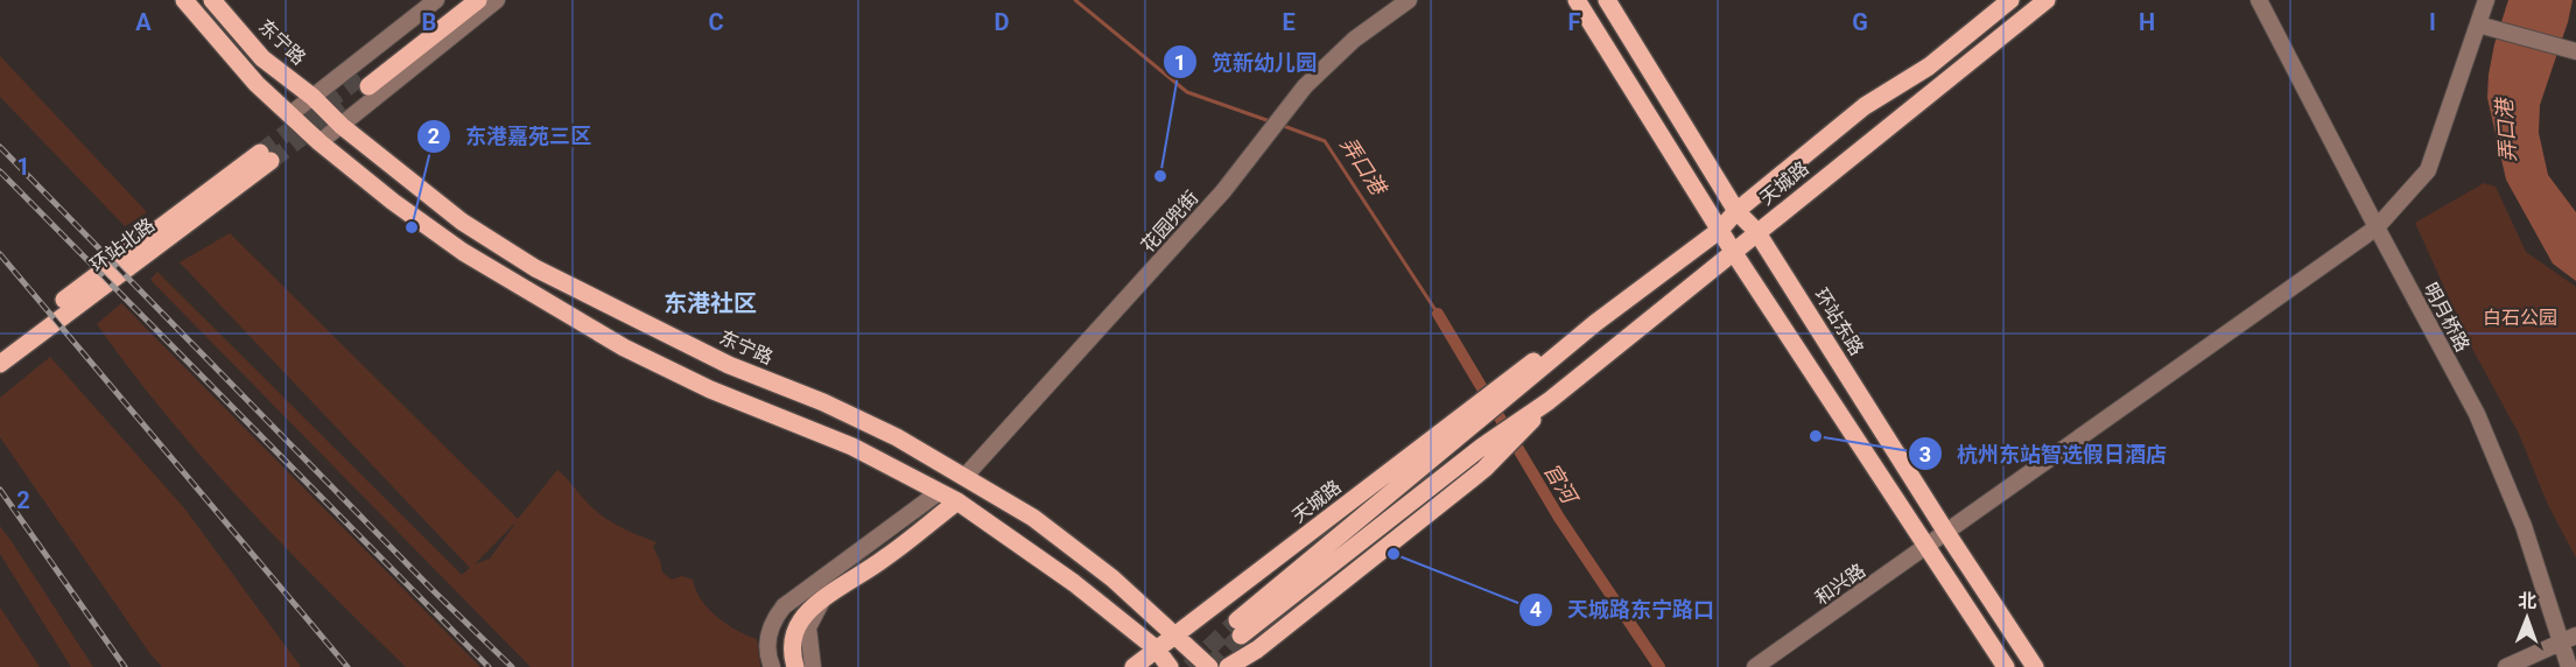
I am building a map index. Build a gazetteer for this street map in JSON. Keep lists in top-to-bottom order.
{
  "streets": {
    "main road": [
      "东宁路",
      "天城路",
      "环站北路",
      "环站东路"
    ],
    "street": ["花园兜街", "明月桥路", "和兴路"]
  },
  "crossings": [
    ["东宁路", "天城路"],
    ["东宁路", "花园兜街"],
    ["天城路", "环站东路"],
    ["明月桥路", "和兴路"],
    ["环站东路", "和兴路"]
  ],
  "districts": ["东港社区"],
  "water": ["弄口港", "官河"],
  "parks": ["白石公园"],
  "places": [
    "笕新幼儿园",
    "东港嘉苑三区",
    "杭州东站智选假日酒店",
    "天城路东宁路口"
  ],
  "north": "top",
  "grid": {
    "columns": [
      "A",
      "B",
      "C",
      "D",
      "E",
      "F",
      "G",
      "H",
      "I"
    ],
    "rows": ["1", "2"]
  }
}
